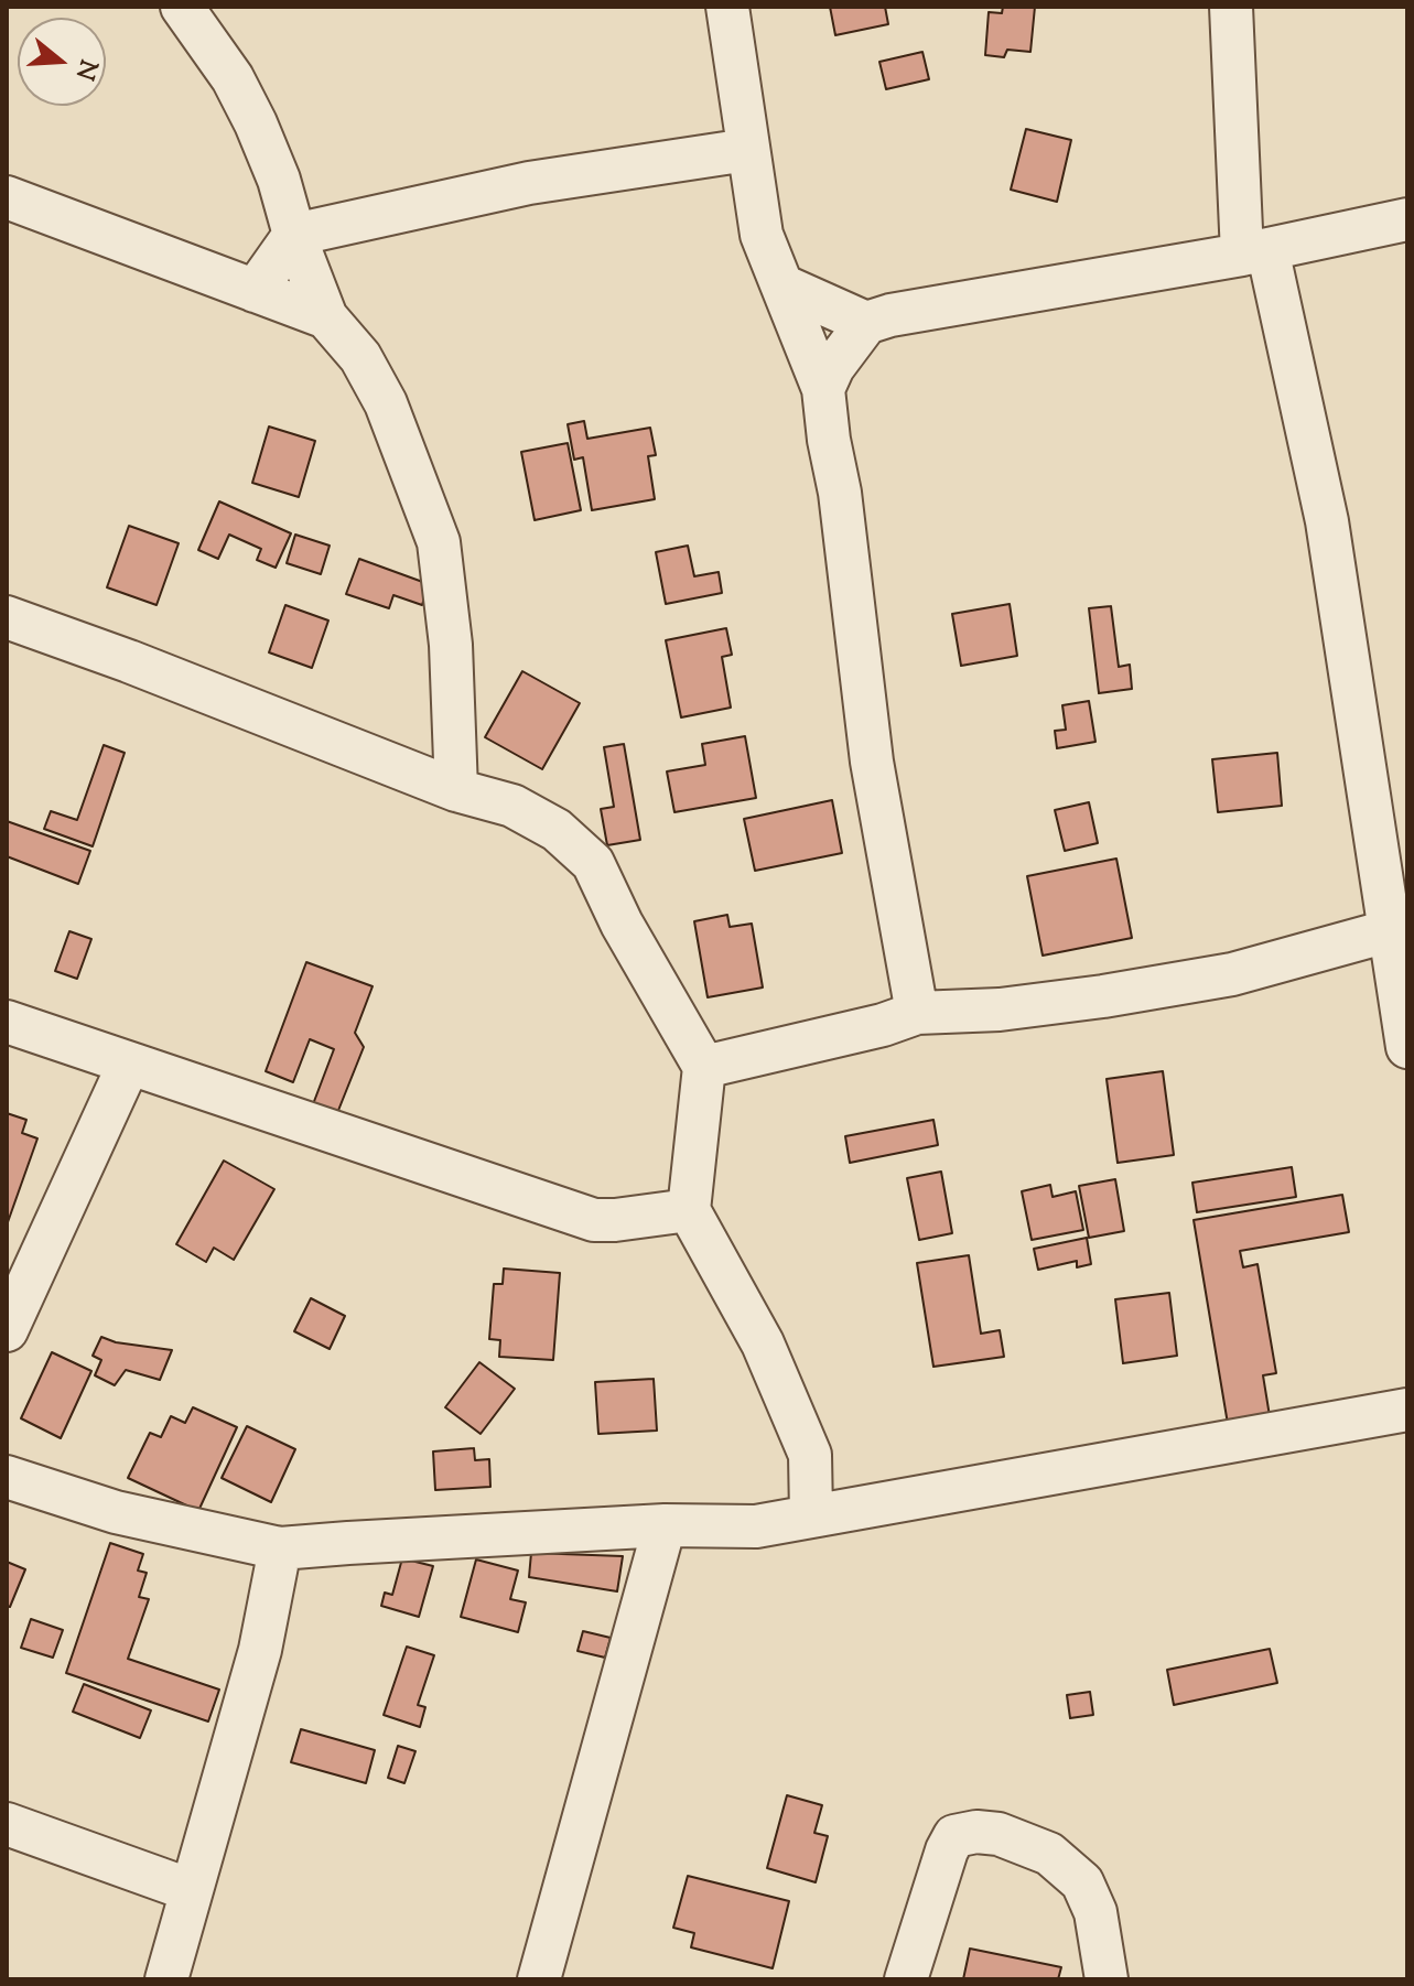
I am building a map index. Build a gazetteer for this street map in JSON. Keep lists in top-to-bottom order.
{
  "north": "right"
}
